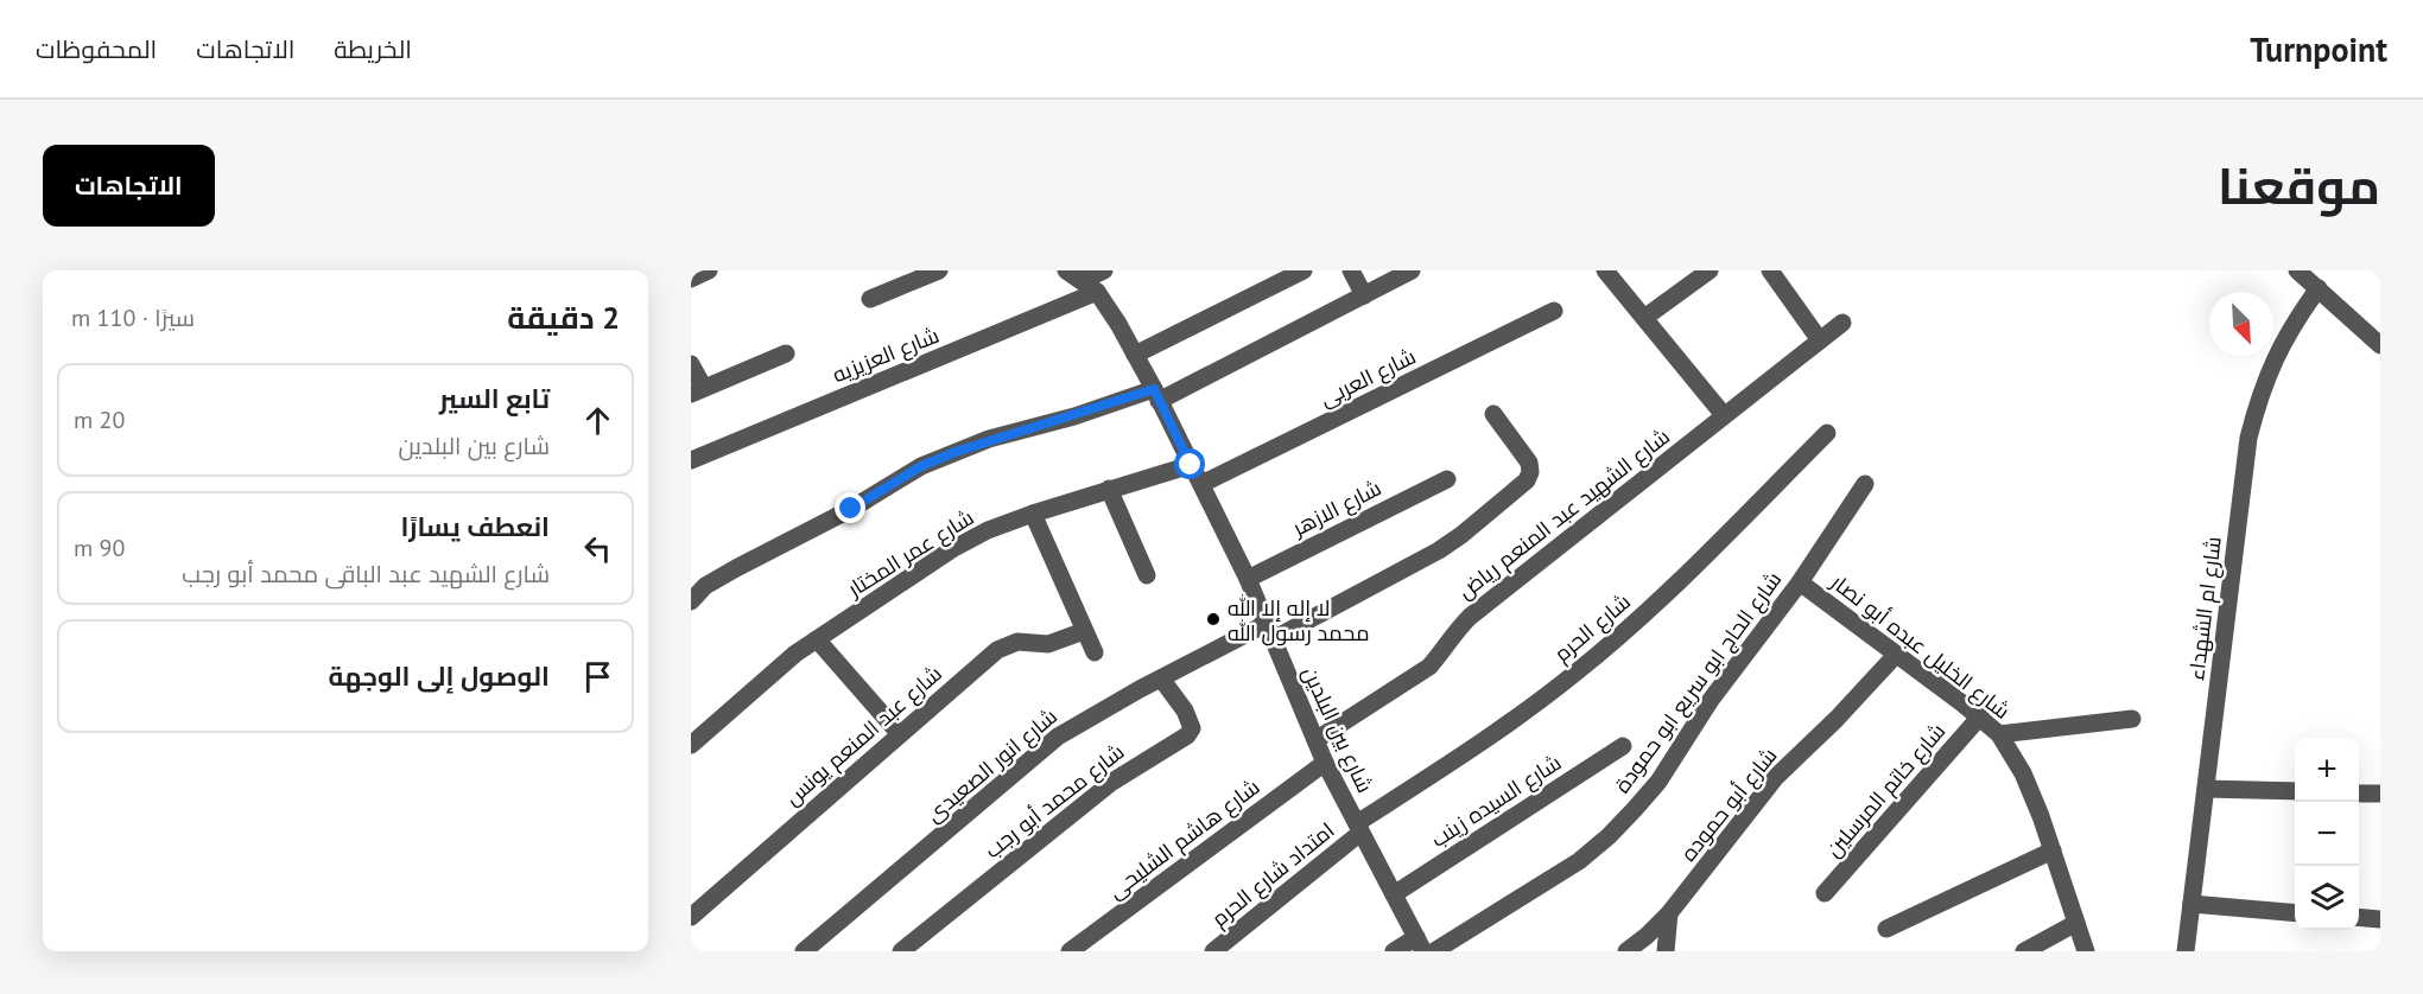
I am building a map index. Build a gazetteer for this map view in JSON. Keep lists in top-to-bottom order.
{
  "streets": {
    "street": [
      "شارع العزيزيه",
      "شارع العربى",
      "شارع الازهر",
      "شارع الشهيد عبد المنعم رياض",
      "شارع عمر المختار",
      "شارع ام الشهداء",
      "شارع الحرم",
      "شارع الخليل عبده أبو نصار",
      "شارع الحاج ابو سريع ابو حمودة",
      "شارع بين البلدين",
      "شارع عبد المنعم يونس",
      "شارع انور الصعيدى",
      "شارع خاتم المرسلين",
      "شارع محمد أبو رجب",
      "شارع السيده زينب",
      "شارع أبو حموده",
      "شارع هاشم الشليحى",
      "امتداد شارع الحرم"
    ]
  },
  "crossings": [
    ["شارع العزيزيه", "شارع بين البلدين"],
    ["شارع العربى", "شارع بين البلدين"],
    ["شارع الازهر", "شارع بين البلدين"],
    ["شارع الشهيد عبد المنعم رياض", "شارع بين البلدين"],
    ["شارع عمر المختار", "شارع بين البلدين"],
    ["شارع الحرم", "شارع بين البلدين"],
    ["شارع الحرم", "امتداد شارع الحرم"],
    ["شارع الخليل عبده أبو نصار", "شارع الحاج ابو سريع ابو حمودة"],
    ["شارع الخليل عبده أبو نصار", "شارع خاتم المرسلين"],
    ["شارع الخليل عبده أبو نصار", "شارع أبو حموده"],
    ["شارع بين البلدين", "شارع انور الصعيدى"],
    ["شارع بين البلدين", "شارع السيده زينب"],
    ["شارع بين البلدين", "شارع هاشم الشليحى"],
    ["شارع بين البلدين", "امتداد شارع الحرم"],
    ["شارع انور الصعيدى", "شارع محمد أبو رجب"]
  ],
  "places": ["لا إله إلا الله محمد رسول الله"],
  "north": "bottom right",
  "page": {
    "header": "Turnpoint",
    "nav": ["الخريطة", "الاتجاهات", "المحفوظات"],
    "title": "موقعنا",
    "buttons": "الاتجاهات",
    "heading": ["2 دقيقة", "سيرًا · 110 m"],
    "list": [
      ["تابع السير", "شارع بين البلدين", "20 m"],
      ["انعطف يسارًا", "شارع الشهيد عبد الباقى محمد أبو رجب", "90 m"],
      "الوصول إلى الوجهة"
    ],
    "map_buttons": ["+", "−"]
  }
}
